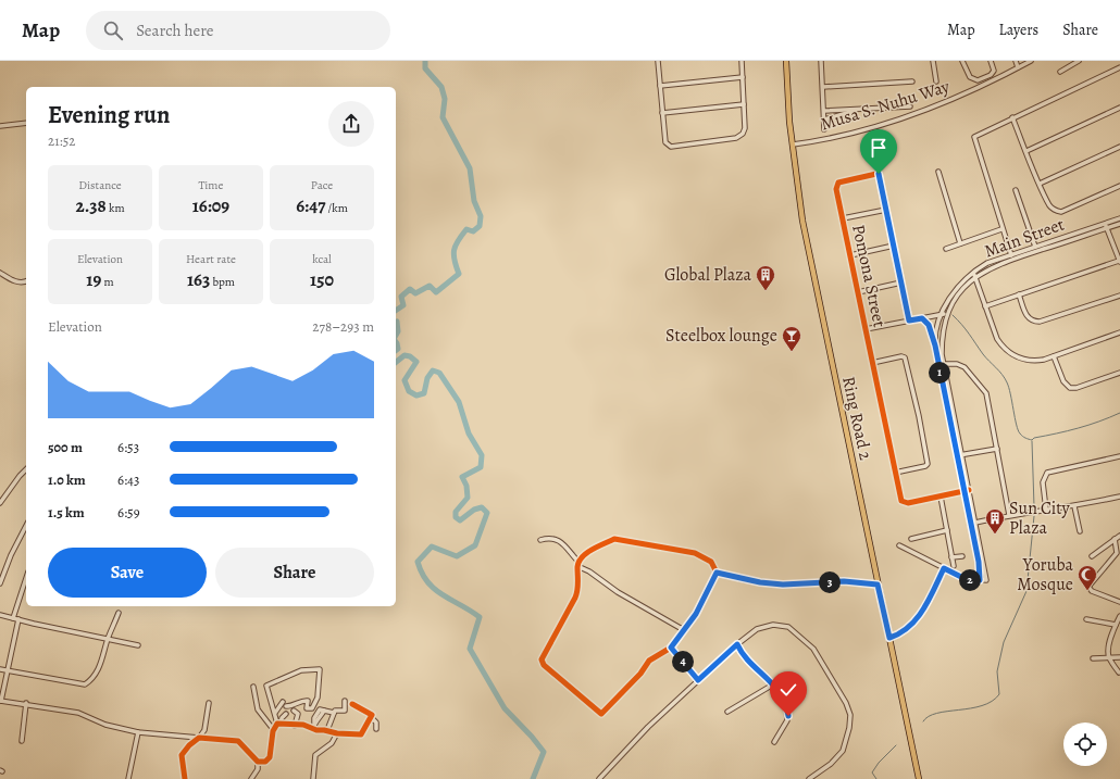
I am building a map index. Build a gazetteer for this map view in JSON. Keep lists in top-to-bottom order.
{
  "streets": {
    "main road": ["Ring Road 2"],
    "street": ["Musa S. Nuhu Way", "Main Street", "Pomona Street"]
  },
  "crossings": [
    ["Musa S. Nuhu Way", "Ring Road 2"],
    ["Main Street", "Pomona Street"]
  ],
  "places": {
    "building": ["Global Plaza", "Sun City Plaza"],
    "bar": ["Steelbox lounge"],
    "mosque": ["Yoruba Mosque"]
  },
  "page": {
    "header": "Map",
    "search": "Search here",
    "nav": ["Map", "Layers", "Share"],
    "heading": ["Evening run", "21:52"],
    "stats": [
      ["Distance", "2.38 km"],
      ["Time", "16:09"],
      ["Pace", "6:47 /km"],
      ["Elevation", "19 m"],
      ["Heart rate", "163 bpm"],
      ["kcal", "150"]
    ],
    "chart": ["Elevation", "278–293 m"],
    "pins": [
      "1",
      "2",
      "3",
      "4"
    ],
    "list": [
      {
        "name": "500 m",
        "note": "6:53"
      },
      {
        "name": "1.0 km",
        "note": "6:43"
      },
      {
        "name": "1.5 km",
        "note": "6:59"
      }
    ],
    "buttons": ["Save", "Share"]
  }
}
